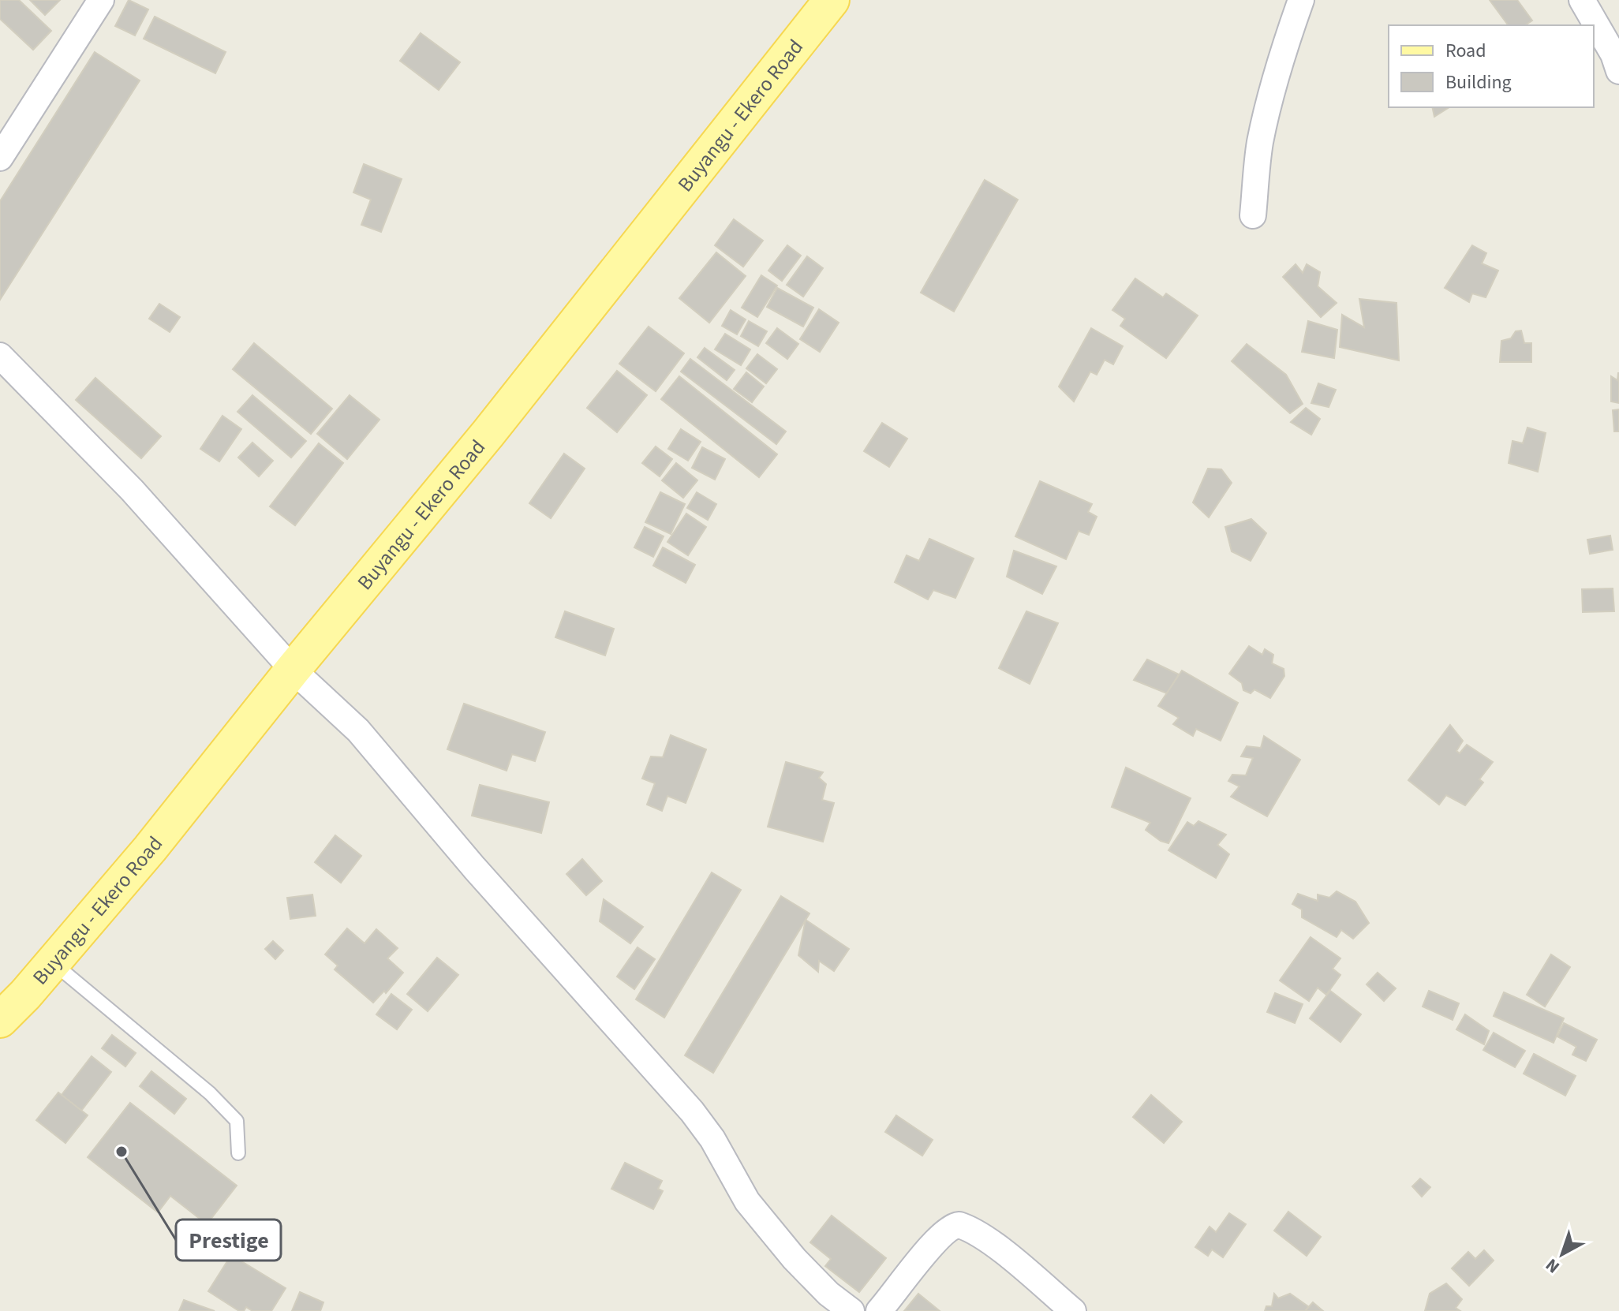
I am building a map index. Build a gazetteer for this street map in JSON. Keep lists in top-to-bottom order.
{
  "streets": {
    "main road": ["Buyangu - Ekero Road"]
  },
  "places": ["Prestige"],
  "legend": ["Road", "Building"],
  "north": "bottom left"
}
